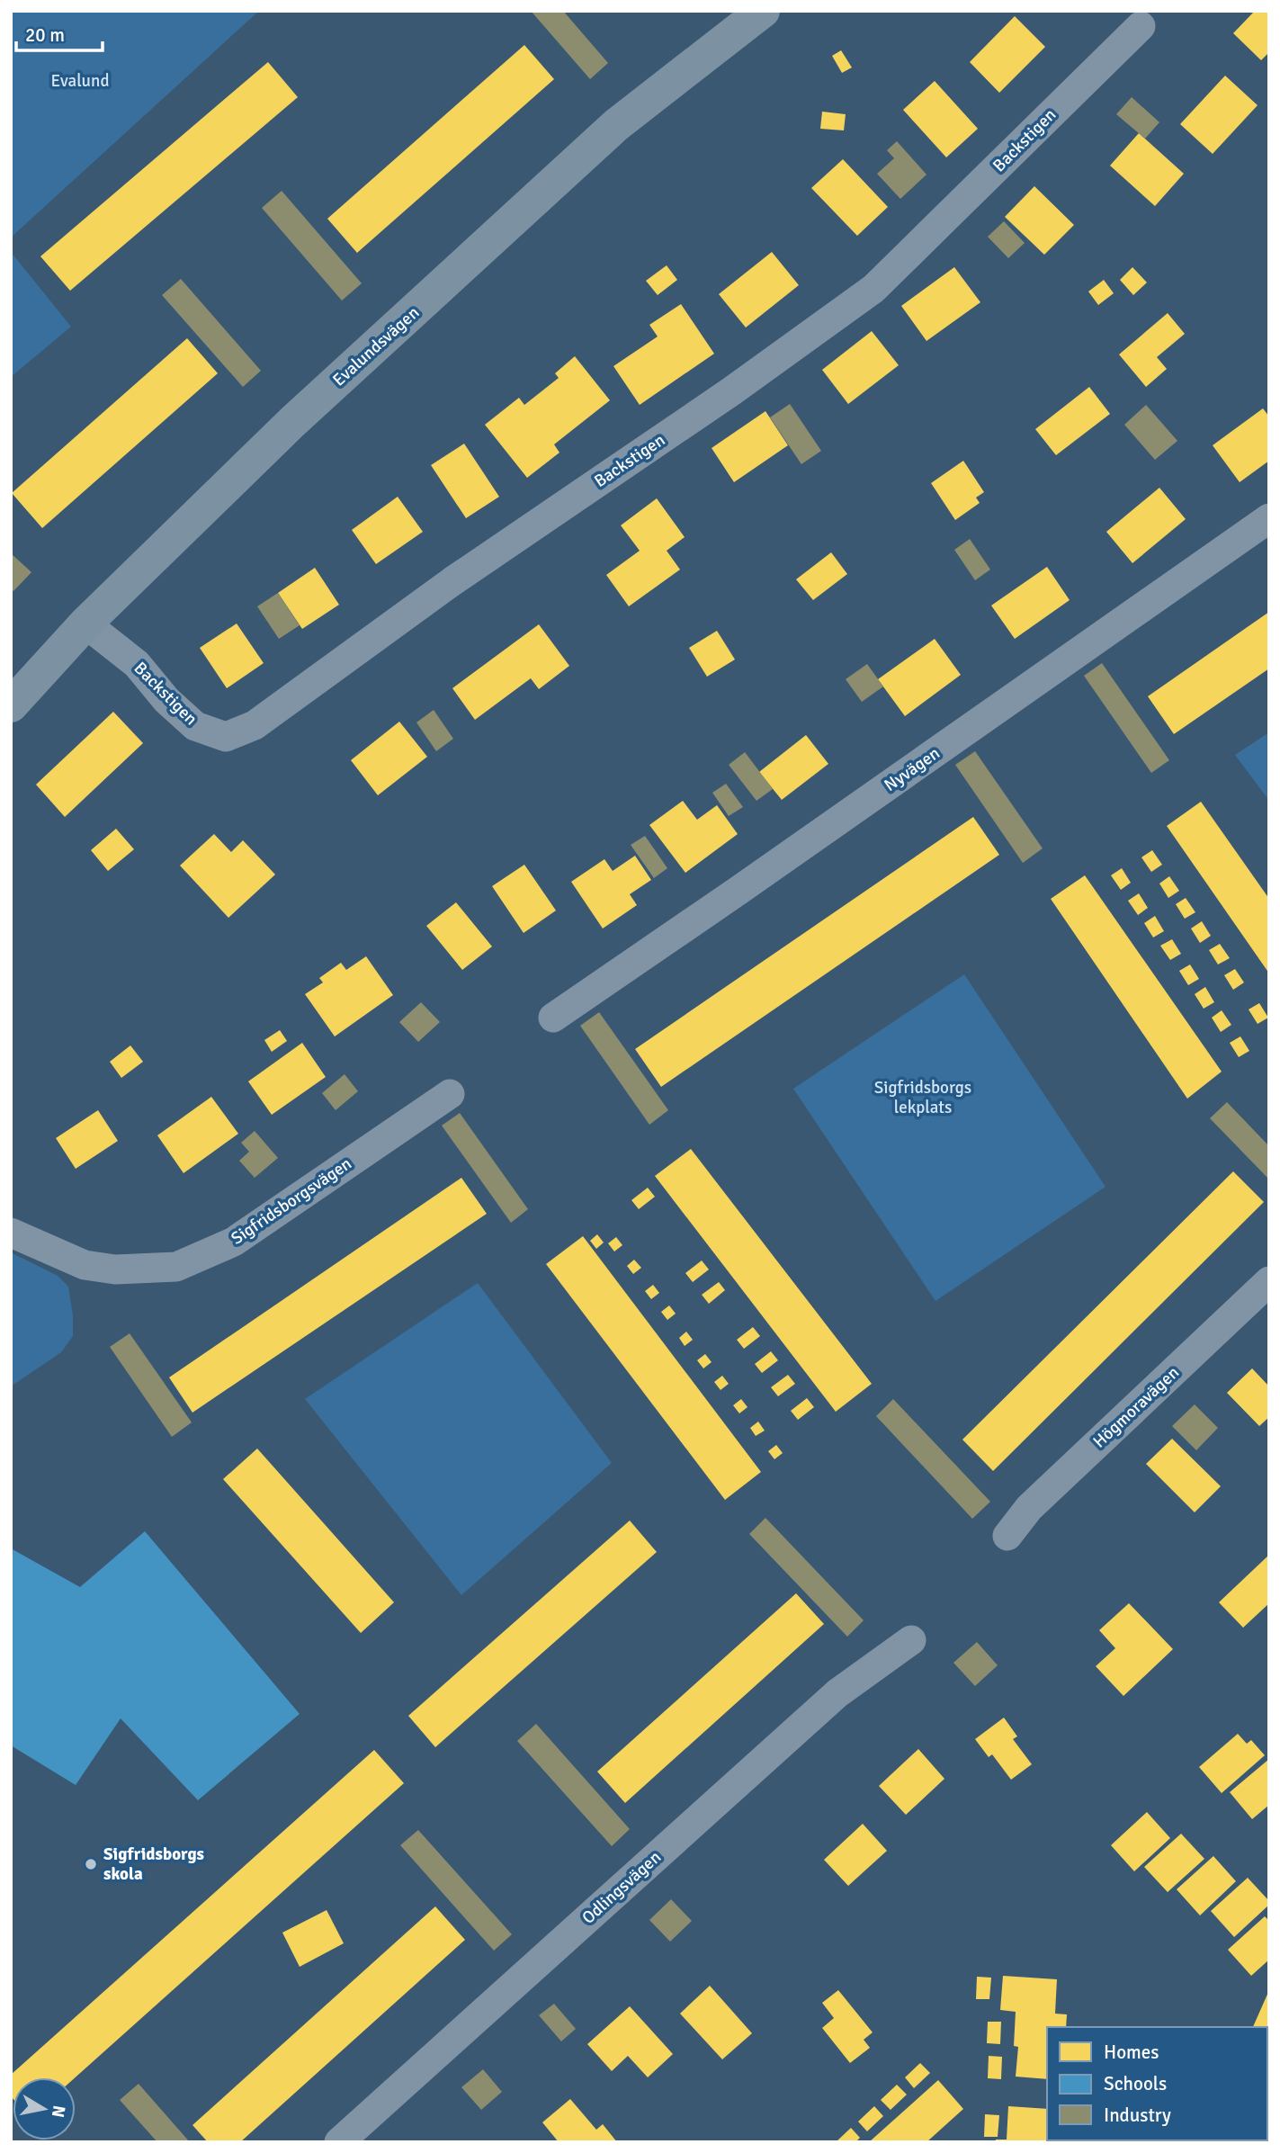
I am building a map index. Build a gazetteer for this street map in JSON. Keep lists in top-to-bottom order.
{
  "streets": {
    "street": [
      "Backstigen",
      "Evalundsvägen",
      "Nyvägen",
      "Sigfridsborgsvägen",
      "Högmoravägen",
      "Odlingsvägen"
    ]
  },
  "crossings": [
    ["Backstigen", "Evalundsvägen"]
  ],
  "parks": ["Evalund", "Sigfridsborgs lekplats"],
  "places": ["Sigfridsborgs skola"],
  "legend": ["Homes", "Schools", "Industry"],
  "scale_bar": "20 m",
  "north": "right"
}
